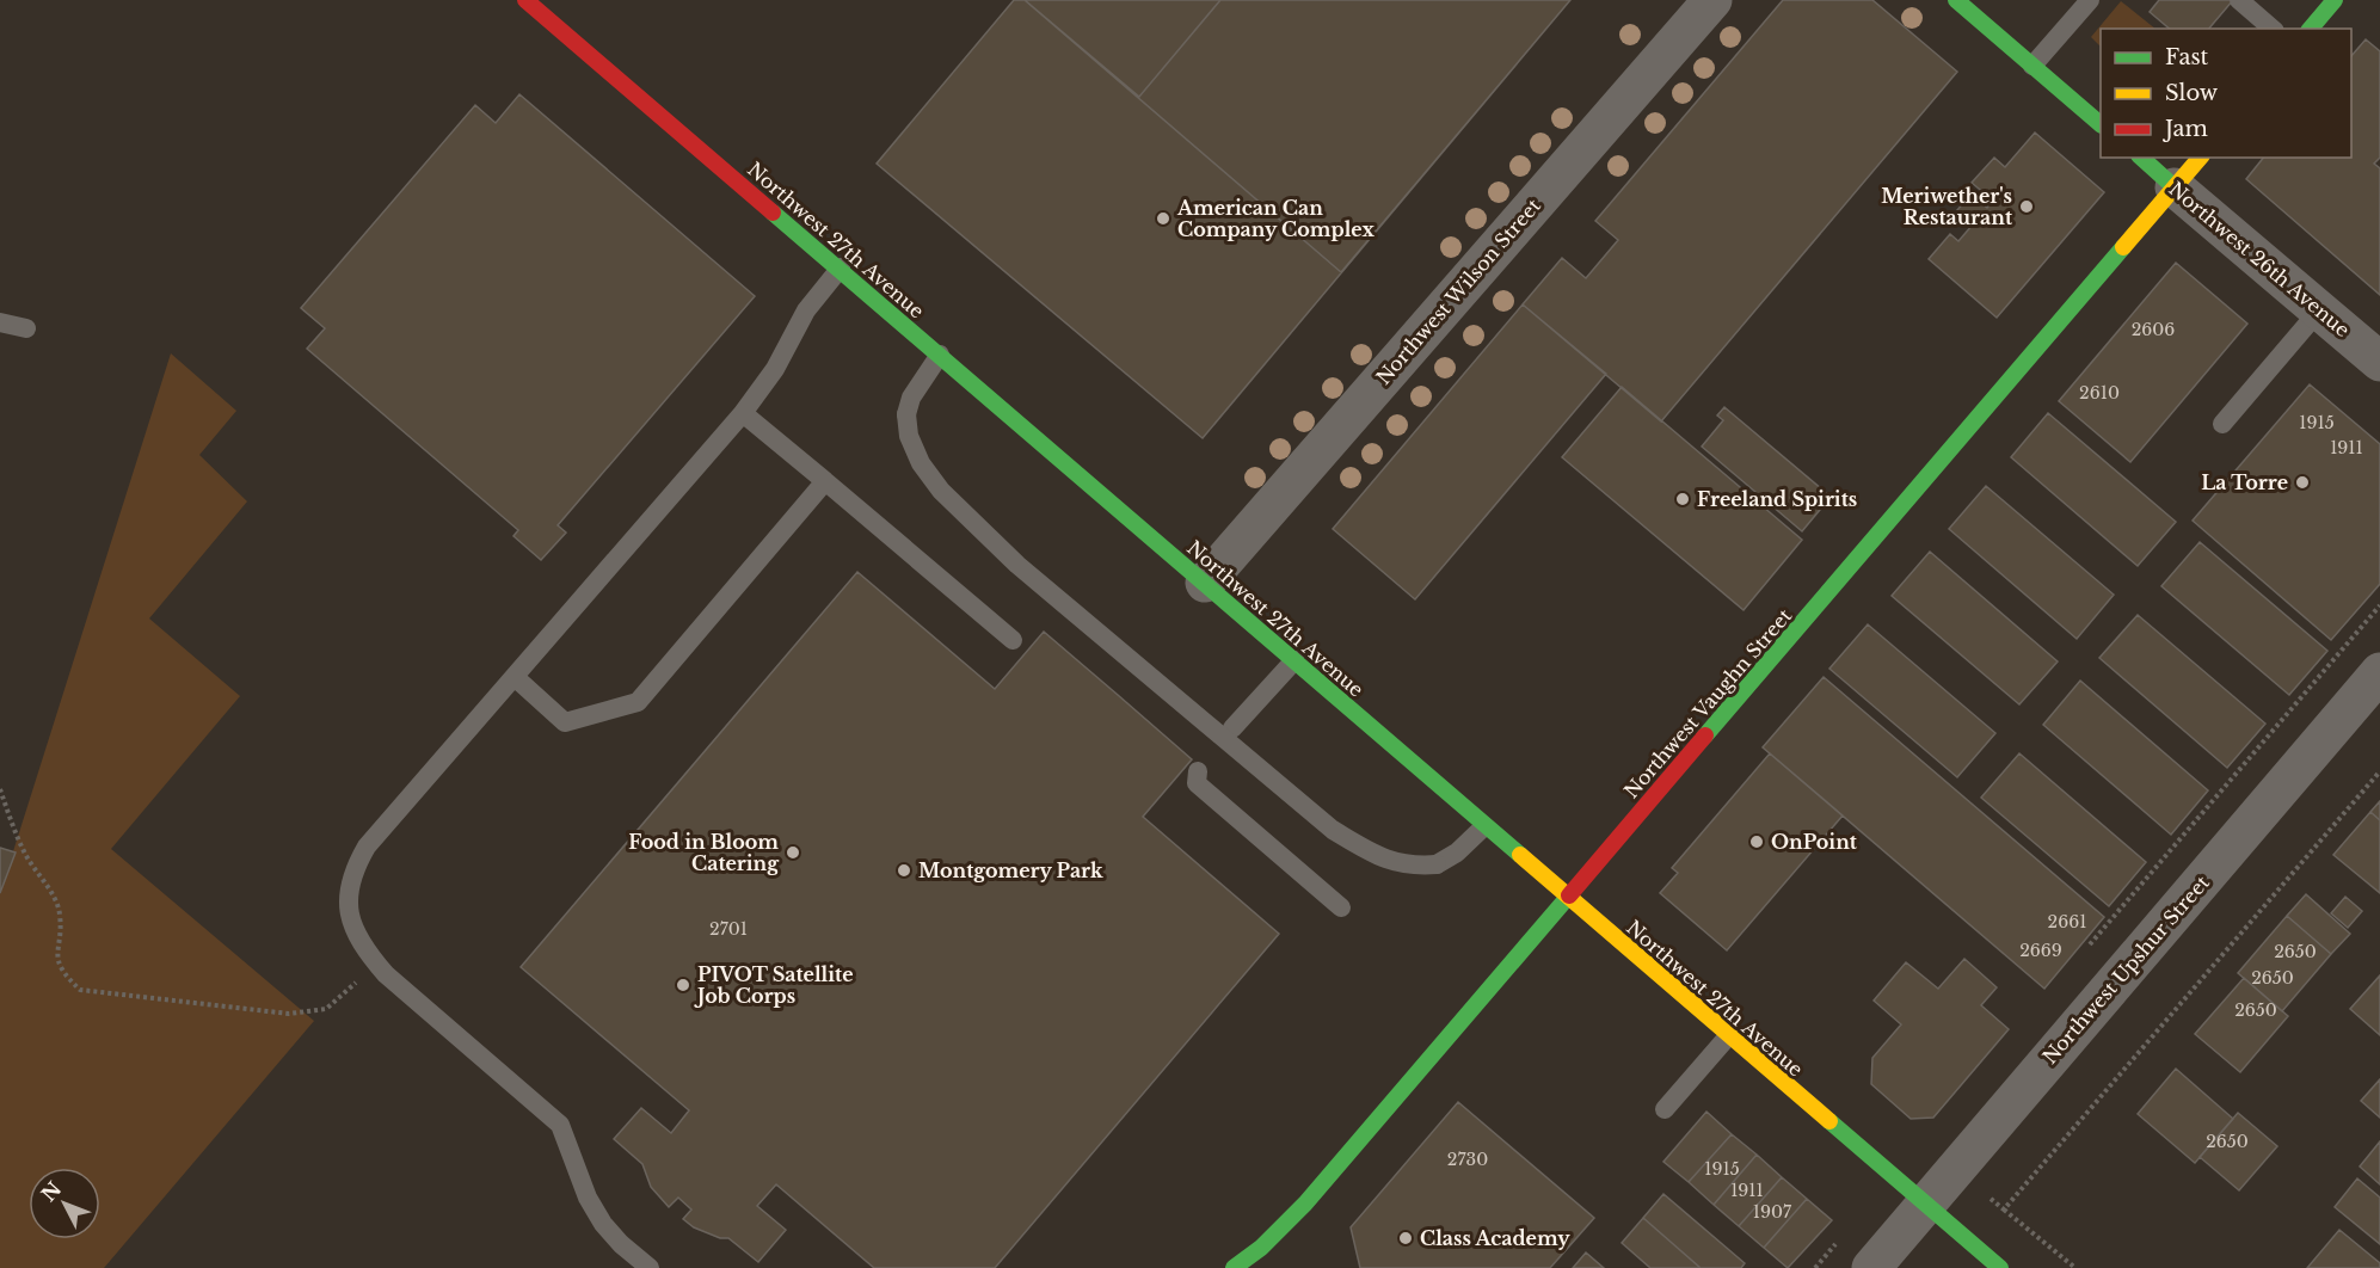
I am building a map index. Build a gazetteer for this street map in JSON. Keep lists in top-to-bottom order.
{
  "streets": {
    "street": [
      "Northwest 27th Avenue",
      "Northwest 26th Avenue",
      "Northwest Wilson Street",
      "Northwest Vaughn Street",
      "Northwest Upshur Street"
    ]
  },
  "crossings": [
    ["Northwest 27th Avenue", "Northwest Wilson Street"],
    ["Northwest 27th Avenue", "Northwest Vaughn Street"],
    ["Northwest 27th Avenue", "Northwest Upshur Street"],
    ["Northwest 26th Avenue", "Northwest Vaughn Street"]
  ],
  "places": [
    "Meriwether's Restaurant",
    "American Can Company Complex",
    "La Torre",
    "Freeland Spirits",
    "OnPoint",
    "Food in Bloom Catering",
    "Montgomery Park",
    "PIVOT Satellite Job Corps",
    "Class Academy"
  ],
  "house_numbers": [
    "2606",
    "2610",
    "1915",
    "1911",
    "2661",
    "2701",
    "2669",
    "2650",
    "2650",
    "2650",
    "2650",
    "2730",
    "1915",
    "1911",
    "1907"
  ],
  "legend": ["Fast", "Slow", "Jam"],
  "north": "top left"
}
